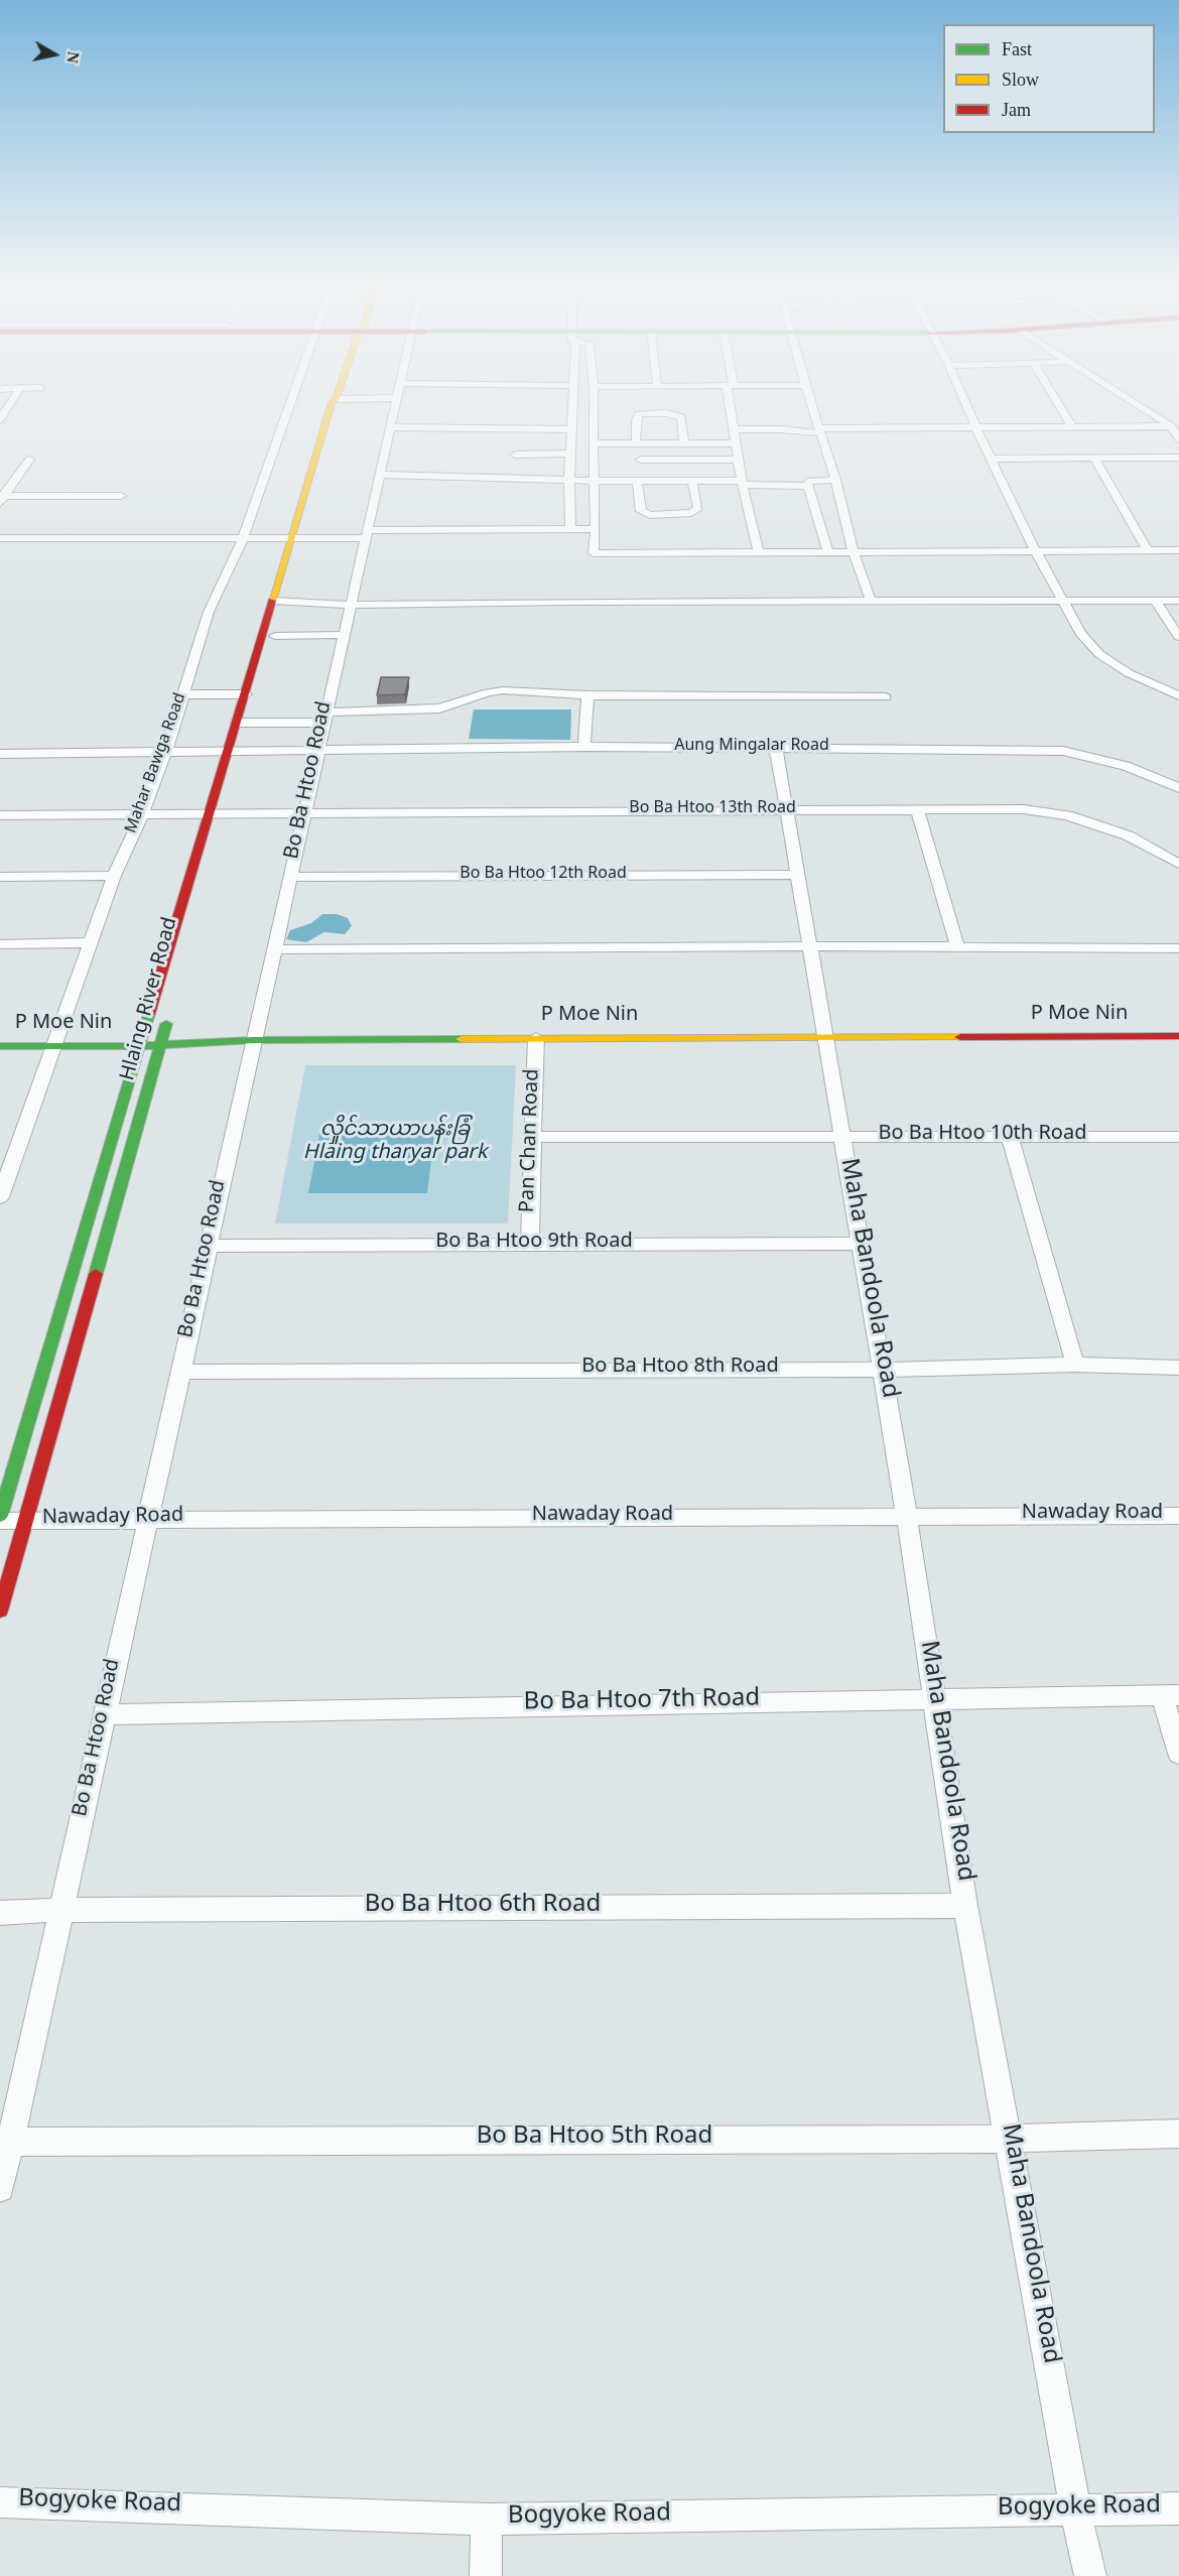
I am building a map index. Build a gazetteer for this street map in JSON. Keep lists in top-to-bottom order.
{
  "streets": {
    "main road": ["Hlaing River Road", "P Moe Nin"],
    "street": [
      "Aung Mingalar Road",
      "Mahar Bawga Road",
      "Bo Ba Htoo Road",
      "Bo Ba Htoo 13th Road",
      "Bo Ba Htoo 12th Road",
      "Bo Ba Htoo 10th Road",
      "Pan Chan Road",
      "Bo Ba Htoo 9th Road",
      "Maha Bandoola Road",
      "Bo Ba Htoo 8th Road",
      "Nawaday Road",
      "Bo Ba Htoo 7th Road",
      "Bo Ba Htoo 6th Road",
      "Bo Ba Htoo 5th Road",
      "Bogyoke Road"
    ]
  },
  "crossings": [
    ["Aung Mingalar Road", "Mahar Bawga Road"],
    ["Aung Mingalar Road", "Bo Ba Htoo Road"],
    ["Aung Mingalar Road", "Hlaing River Road"],
    ["Aung Mingalar Road", "Maha Bandoola Road"],
    ["Mahar Bawga Road", "Bo Ba Htoo 13th Road"],
    ["Mahar Bawga Road", "P Moe Nin"],
    ["Bo Ba Htoo Road", "Bo Ba Htoo 13th Road"],
    ["Bo Ba Htoo Road", "Bo Ba Htoo 12th Road"],
    ["Bo Ba Htoo Road", "P Moe Nin"],
    ["Bo Ba Htoo Road", "Bo Ba Htoo 9th Road"],
    ["Bo Ba Htoo Road", "Bo Ba Htoo 8th Road"],
    ["Bo Ba Htoo Road", "Nawaday Road"],
    ["Bo Ba Htoo Road", "Bo Ba Htoo 7th Road"],
    ["Bo Ba Htoo Road", "Bo Ba Htoo 6th Road"],
    ["Bo Ba Htoo Road", "Bo Ba Htoo 5th Road"],
    ["Bo Ba Htoo 13th Road", "Hlaing River Road"],
    ["Bo Ba Htoo 13th Road", "Maha Bandoola Road"],
    ["Bo Ba Htoo 12th Road", "Maha Bandoola Road"],
    ["Hlaing River Road", "P Moe Nin"],
    ["Hlaing River Road", "Nawaday Road"],
    ["P Moe Nin", "Pan Chan Road"],
    ["P Moe Nin", "Maha Bandoola Road"],
    ["Bo Ba Htoo 10th Road", "Pan Chan Road"],
    ["Bo Ba Htoo 10th Road", "Maha Bandoola Road"],
    ["Pan Chan Road", "Bo Ba Htoo 9th Road"],
    ["Bo Ba Htoo 9th Road", "Maha Bandoola Road"],
    ["Maha Bandoola Road", "Bo Ba Htoo 8th Road"],
    ["Maha Bandoola Road", "Nawaday Road"],
    ["Maha Bandoola Road", "Bo Ba Htoo 7th Road"],
    ["Maha Bandoola Road", "Bo Ba Htoo 6th Road"],
    ["Maha Bandoola Road", "Bo Ba Htoo 5th Road"],
    ["Maha Bandoola Road", "Bogyoke Road"]
  ],
  "parks": ["လှိုင်သာယာပန်းခြံ Hlaing tharyar park"],
  "legend": ["Fast", "Slow", "Jam"],
  "north": "right"
}
